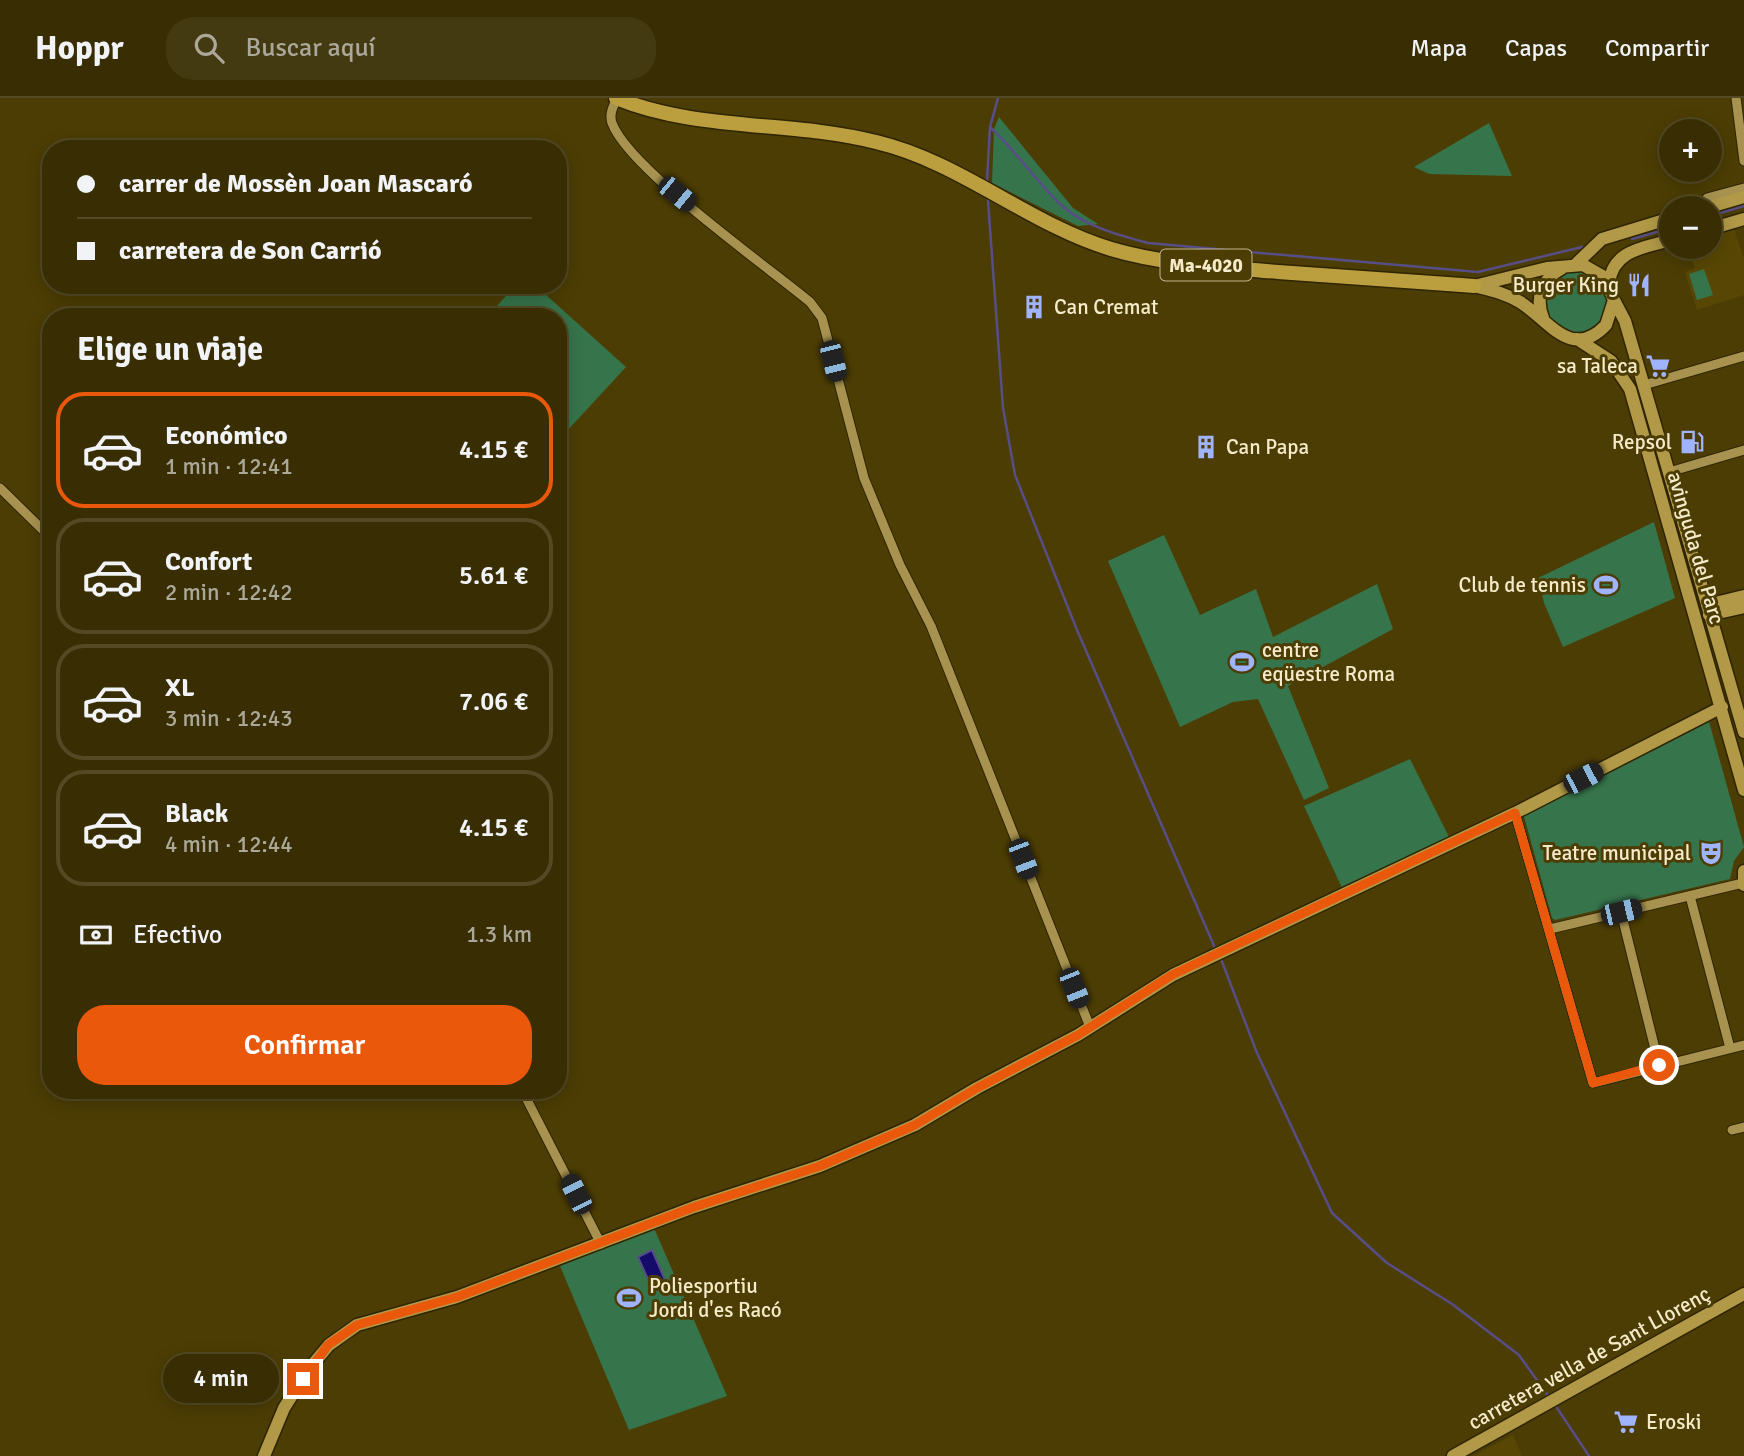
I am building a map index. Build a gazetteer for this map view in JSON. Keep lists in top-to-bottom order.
{
  "streets": {
    "main road": ["Ma-4020"],
    "street": ["avinguda del Parc", "carretera vella de Sant Llorenç"]
  },
  "crossings": [
    ["Ma-4020", "avinguda del Parc"]
  ],
  "places": {
    "restaurant": ["Burger King"],
    "building": ["Can Cremat", "Can Papa"],
    "supermarket": ["sa Taleca", "Eroski"],
    "fuel station": ["Repsol"],
    "sports": ["Club de tennis", "centre eqüestre Roma", "Poliesportiu Jordi d'es Racó"],
    "theatre": ["Teatre municipal"]
  },
  "page": {
    "header": "Hoppr",
    "search": "Buscar aquí",
    "nav": ["Mapa", "Capas", "Compartir"],
    "map_buttons": ["+", "−"],
    "banner": ["carrer de Mossèn Joan Mascaró", "carretera de Son Carrió"],
    "heading": "Elige un viaje",
    "list": [
      {
        "name": "Económico",
        "note": "1 min · 12:41",
        "value": "4.15 €"
      },
      {
        "name": "Confort",
        "note": "2 min · 12:42",
        "value": "5.61 €"
      },
      {
        "name": "XL",
        "note": "3 min · 12:43",
        "value": "7.06 €"
      },
      {
        "name": "Black",
        "note": "4 min · 12:44",
        "value": "4.15 €"
      }
    ],
    "pay": ["Efectivo", "1.3 km"],
    "buttons": "Confirmar",
    "bubble": "4 min"
  }
}
